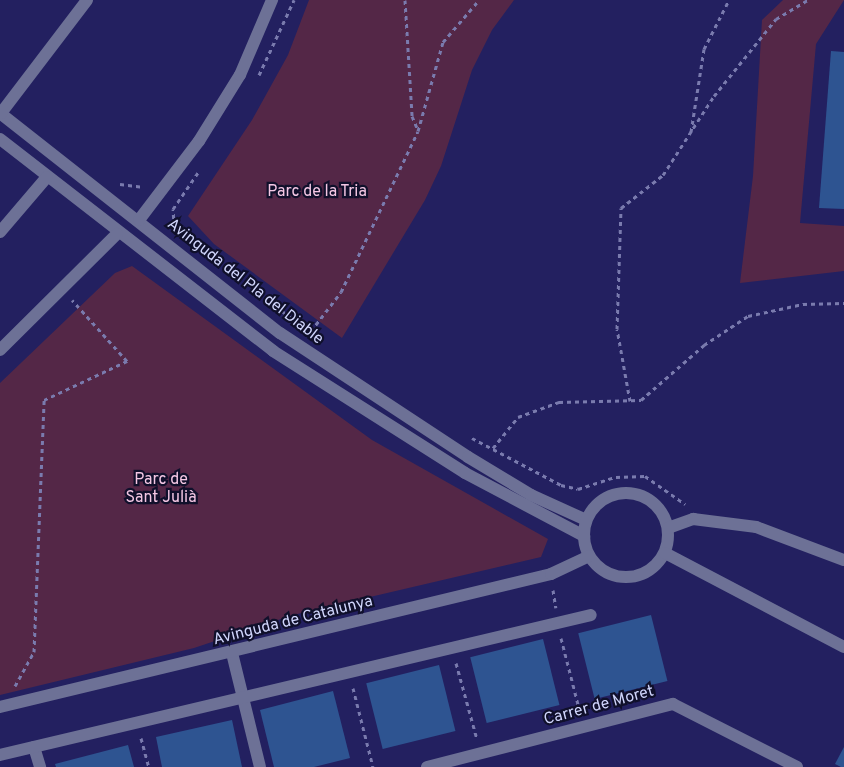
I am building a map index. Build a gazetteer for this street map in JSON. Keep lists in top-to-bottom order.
{
  "streets": {
    "street": ["Avinguda del Pla del Diable", "Avinguda de Catalunya", "Carrer de Moret"]
  },
  "crossings": [
    ["Avinguda del Pla del Diable", "Avinguda de Catalunya"]
  ],
  "parks": ["Parc de la Tria", "Parc de Sant Julià"]
}
